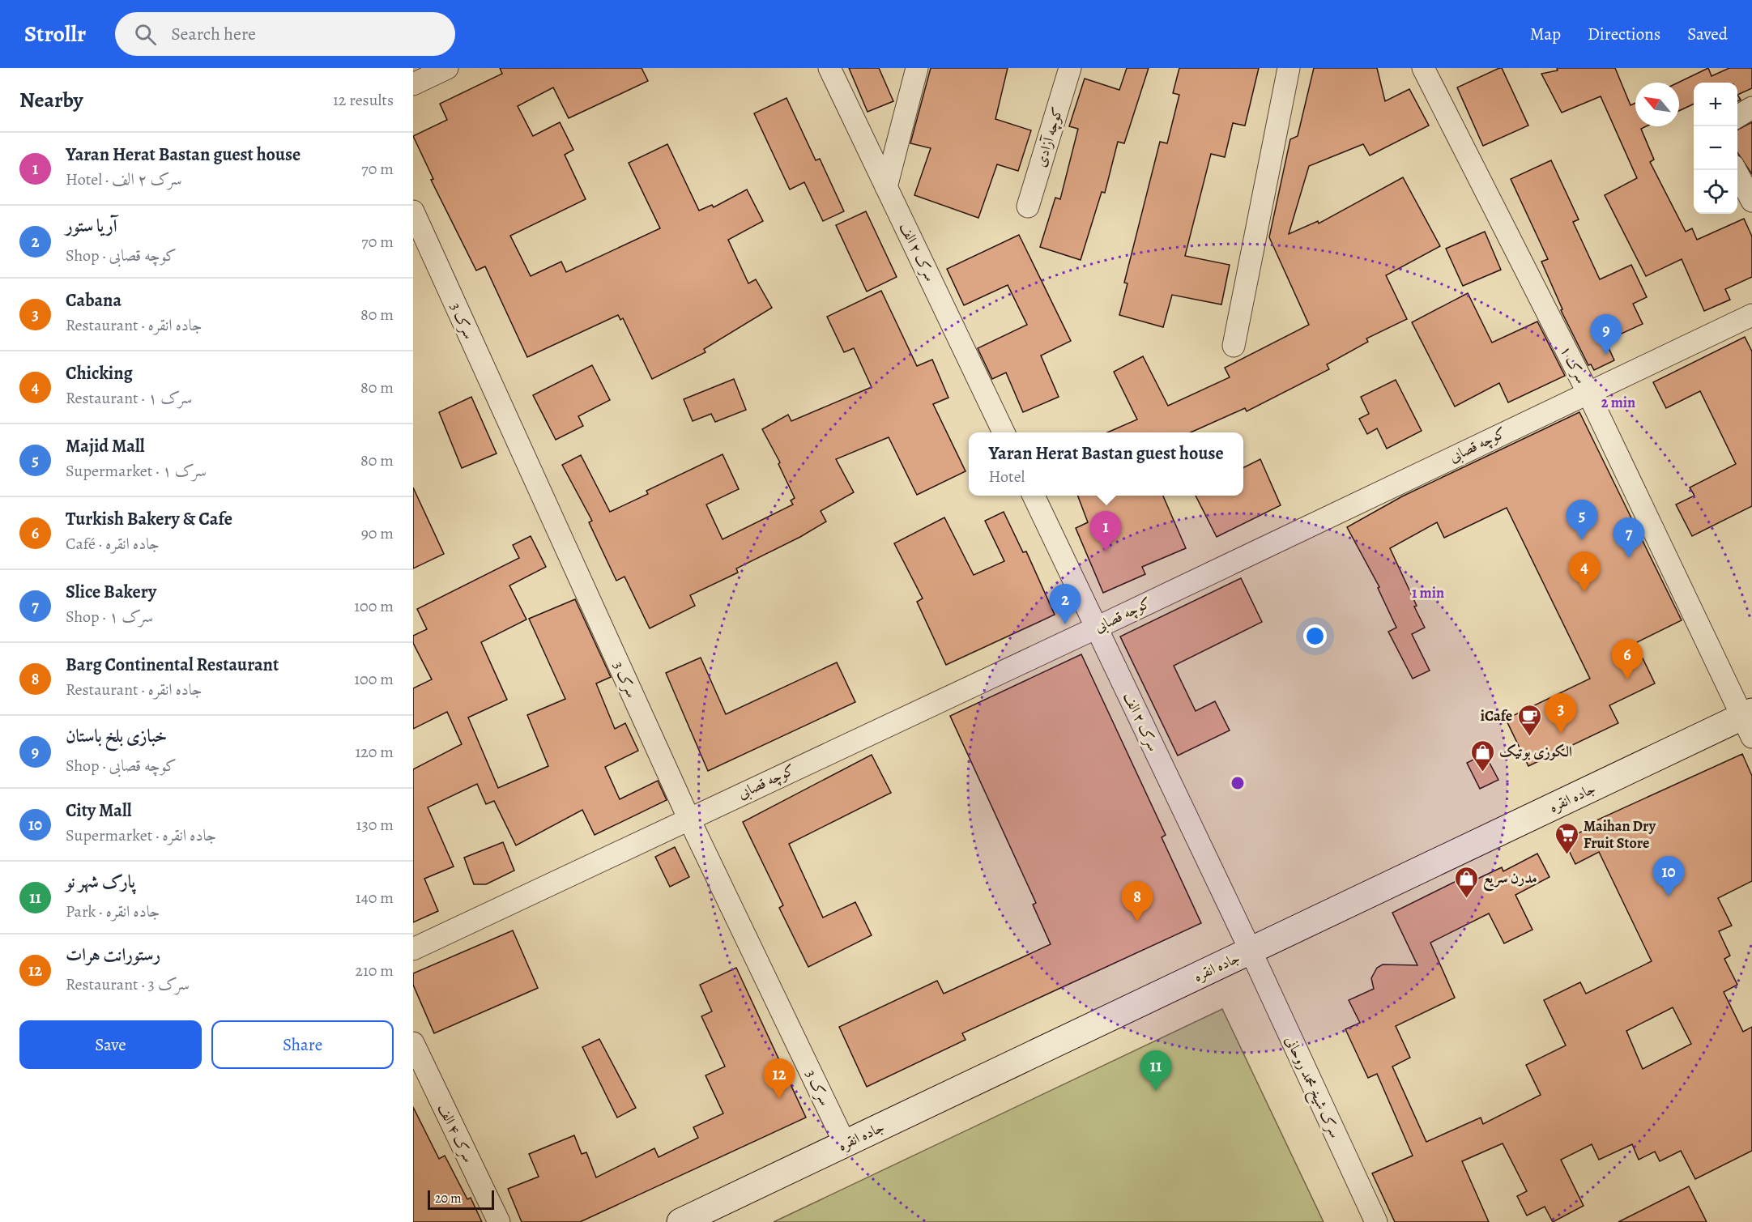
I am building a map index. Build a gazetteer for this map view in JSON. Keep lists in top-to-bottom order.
{
  "streets": {
    "main road": ["جاده انقره"],
    "street": [
      "کوچه آزادی",
      "سرک ۲ الف",
      "سرک 3",
      "سرک ۱",
      "کوچه قصابی",
      "سرک شیخ محمد روحانی",
      "سرک ۴ الف"
    ]
  },
  "crossings": [
    ["سرک ۲ الف", "کوچه قصابی"],
    ["سرک ۲ الف", "جاده انقره"],
    ["سرک ۲ الف", "سرک شیخ محمد روحانی"],
    ["سرک 3", "کوچه قصابی"],
    ["سرک 3", "جاده انقره"],
    ["سرک ۱", "کوچه قصابی"],
    ["سرک ۱", "جاده انقره"],
    ["جاده انقره", "سرک شیخ محمد روحانی"]
  ],
  "places": {
    "cafe": ["iCafe"],
    "shop": ["الکوزی بوتیک", "مدرن سریع"],
    "supermarket": ["Maihan Dry Fruit Store"]
  },
  "scale_bar": "20 m",
  "north": "top left",
  "page": {
    "header": "Strollr",
    "search": "Search here",
    "nav": ["Map", "Directions", "Saved"],
    "heading": ["Nearby", "12 results"],
    "map_buttons": ["+", "−"],
    "list": [
      {
        "mark": "1",
        "name": "Yaran Herat Bastan guest house",
        "note": "Hotel · سرک ۲ الف",
        "value": "70 m"
      },
      {
        "mark": "2",
        "name": "آریا ستور",
        "note": "Shop · کوچه قصابی",
        "value": "70 m"
      },
      {
        "mark": "3",
        "name": "Cabana",
        "note": "Restaurant · جاده انقره",
        "value": "80 m"
      },
      {
        "mark": "4",
        "name": "Chicking",
        "note": "Restaurant · سرک ۱",
        "value": "80 m"
      },
      {
        "mark": "5",
        "name": "Majid Mall",
        "note": "Supermarket · سرک ۱",
        "value": "80 m"
      },
      {
        "mark": "6",
        "name": "Turkish Bakery & Cafe",
        "note": "Café · جاده انقره",
        "value": "90 m"
      },
      {
        "mark": "7",
        "name": "Slice Bakery",
        "note": "Shop · سرک ۱",
        "value": "100 m"
      },
      {
        "mark": "8",
        "name": "Barg Continental Restaurant",
        "note": "Restaurant · جاده انقره",
        "value": "100 m"
      },
      {
        "mark": "9",
        "name": "خبازی بلخ باستان",
        "note": "Shop · کوچه قصابی",
        "value": "120 m"
      },
      {
        "mark": "10",
        "name": "City Mall",
        "note": "Supermarket · جاده انقره",
        "value": "130 m"
      },
      {
        "mark": "11",
        "name": "پارک شهر نو",
        "note": "Park · جاده انقره",
        "value": "140 m"
      },
      {
        "mark": "12",
        "name": "رستورانت هرات",
        "note": "Restaurant · سرک 3",
        "value": "210 m"
      }
    ],
    "pins": [
      "9",
      "5",
      "1",
      "7",
      "4",
      "2",
      "6",
      "3",
      "10",
      "8",
      "11",
      "12"
    ],
    "popup": ["Yaran Herat Bastan guest house", "Hotel"],
    "buttons": ["Save", "Share"],
    "scale": "20 m"
  },
  "rings": ["2 min", "1 min"]
}
